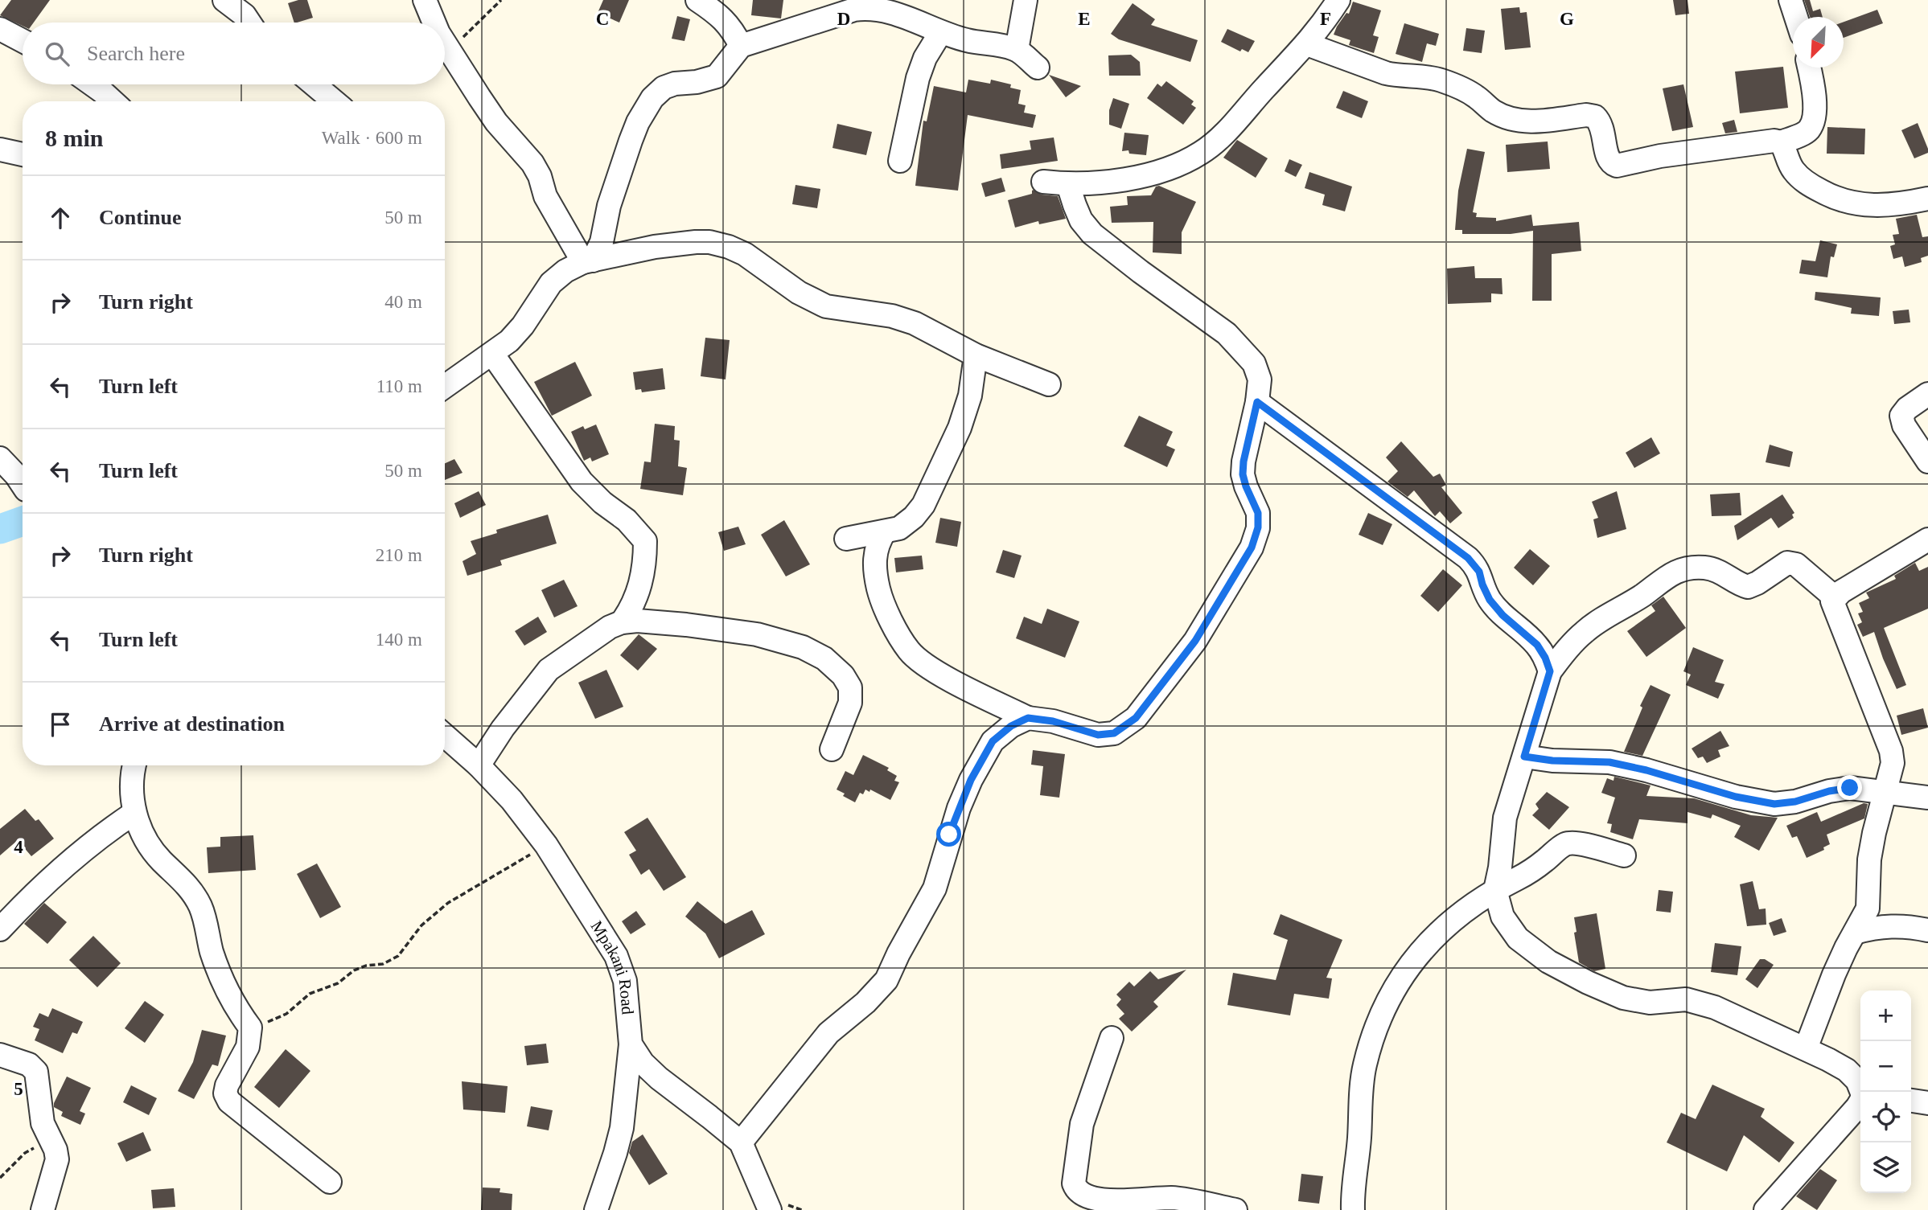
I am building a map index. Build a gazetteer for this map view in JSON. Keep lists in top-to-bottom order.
{
  "streets": {
    "street": ["Mpakani Road"]
  },
  "north": "bottom left",
  "page": {
    "search": "Search here",
    "heading": ["8 min", "Walk · 600 m"],
    "list": [
      ["Continue", "50 m"],
      ["Turn right", "40 m"],
      ["Turn left", "110 m"],
      ["Turn left", "50 m"],
      ["Turn right", "210 m"],
      ["Turn left", "140 m"],
      "Arrive at destination"
    ],
    "map_buttons": ["+", "−"]
  },
  "grid": {
    "columns": [
      "C",
      "D",
      "E",
      "F",
      "G"
    ],
    "rows": ["4", "5"]
  }
}
